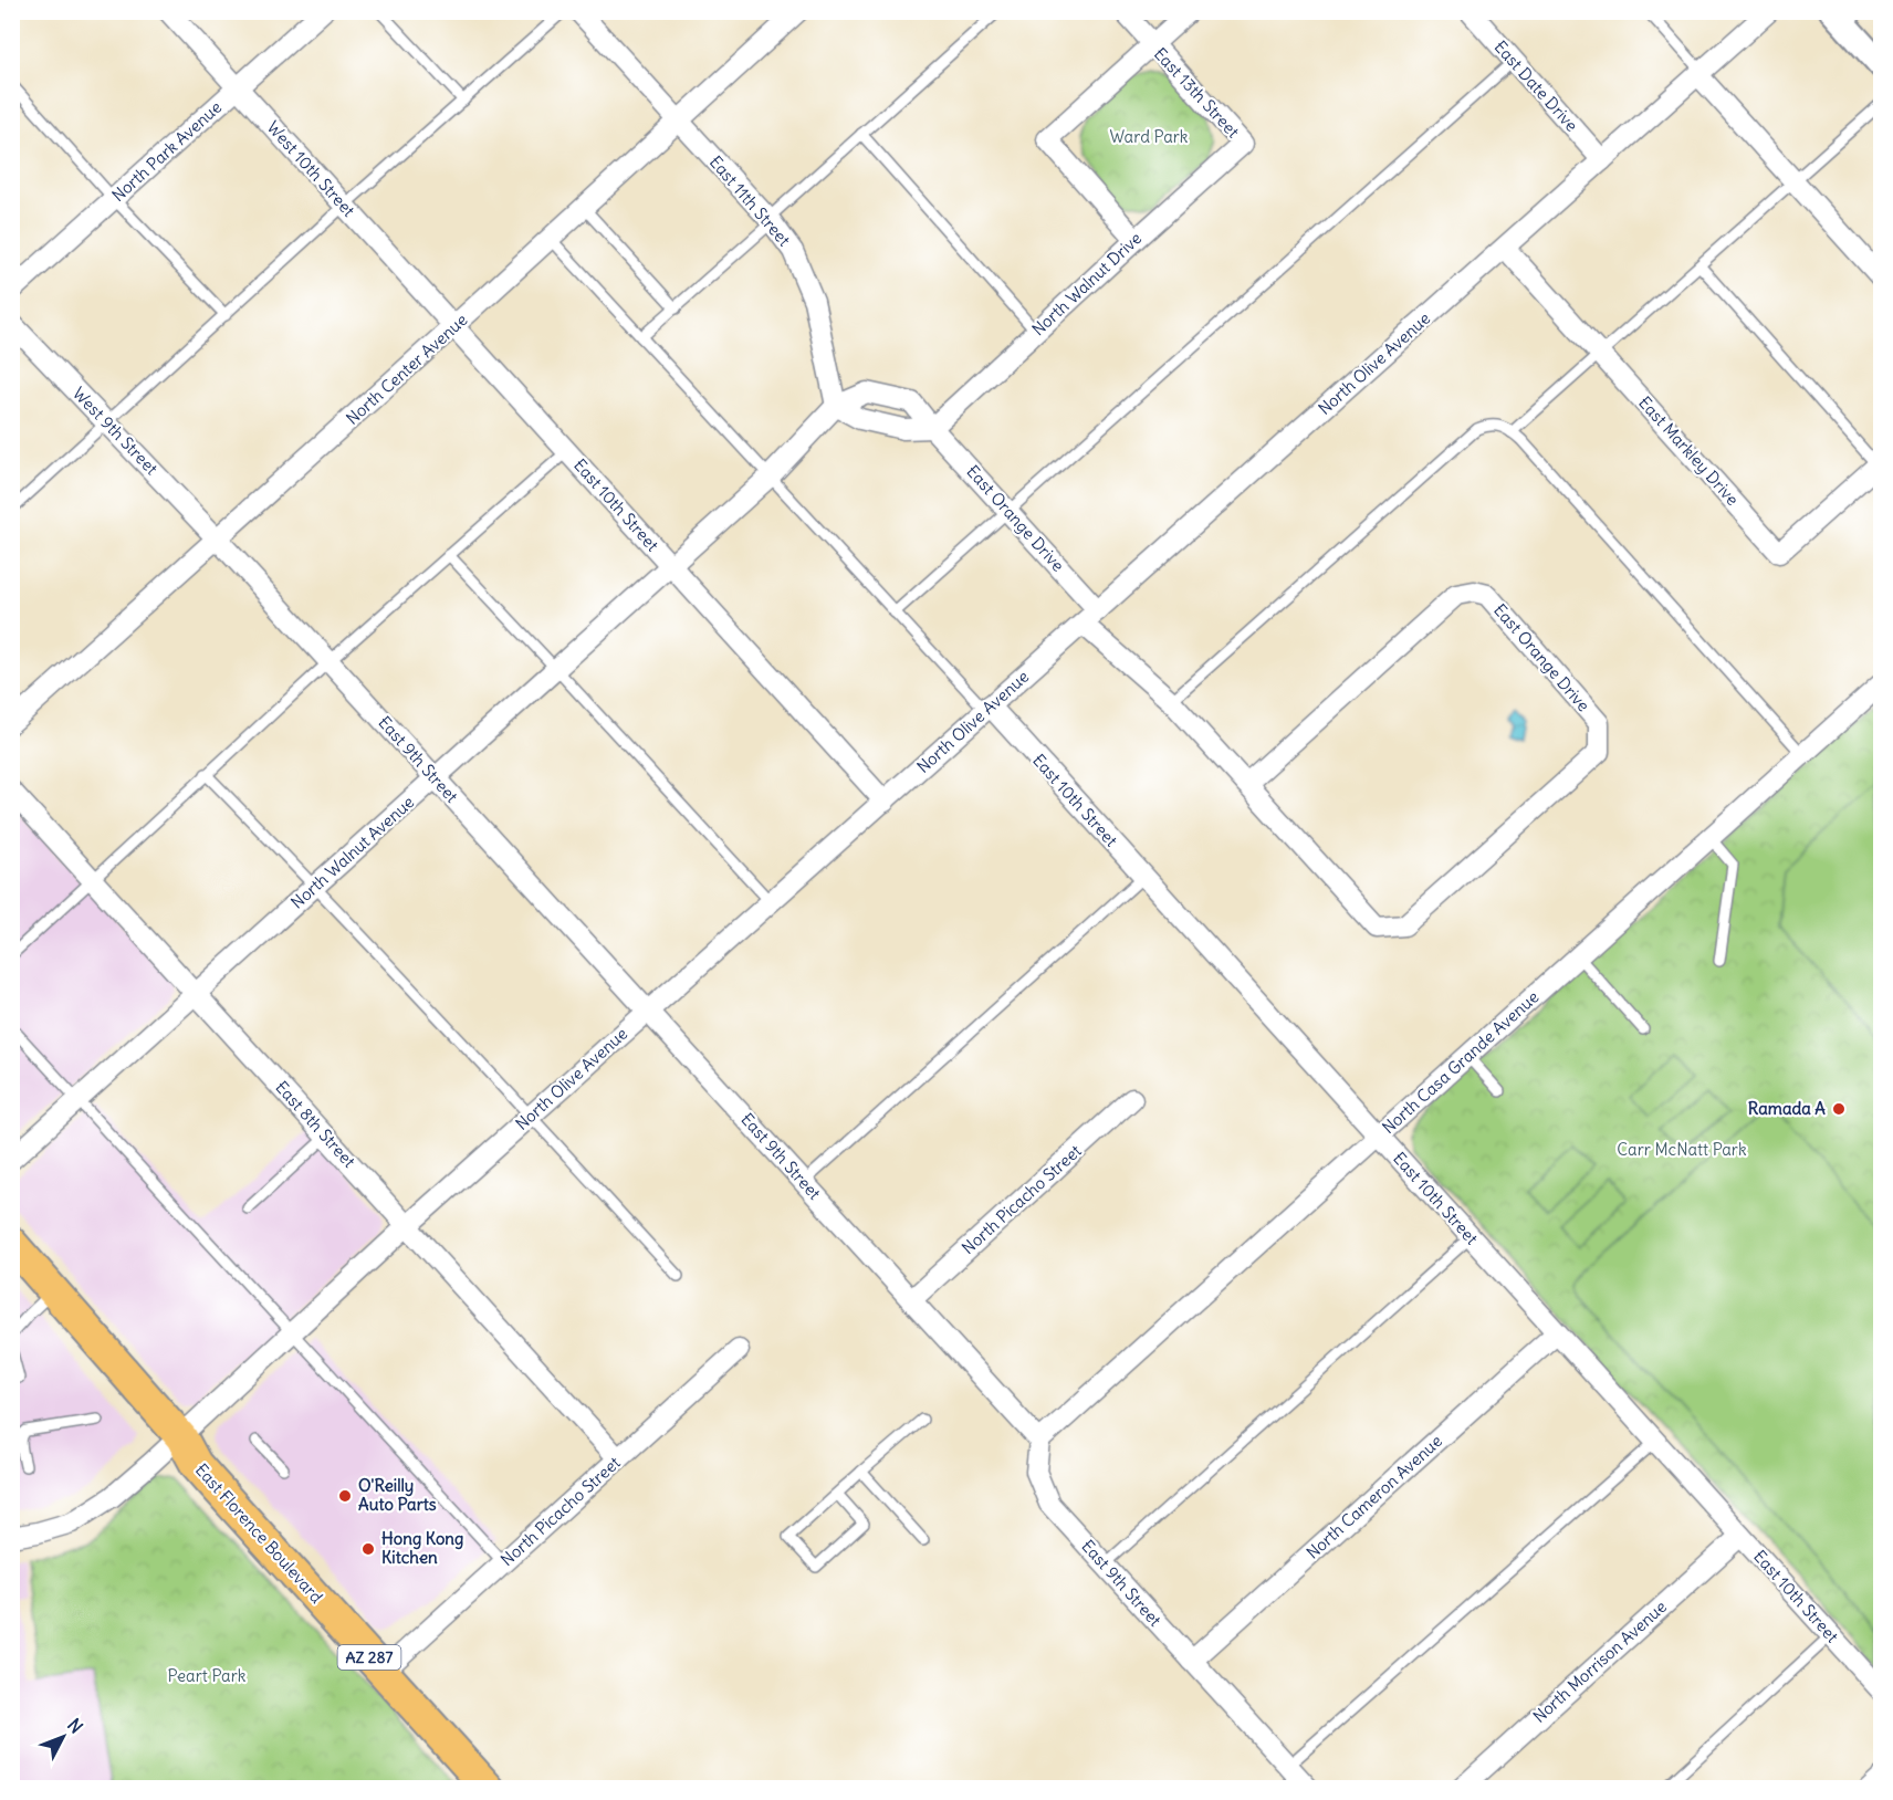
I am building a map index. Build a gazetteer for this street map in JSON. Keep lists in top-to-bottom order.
{
  "streets": {
    "main road": ["East Florence Boulevard", "AZ 287"],
    "street": [
      "East Date Drive",
      "East 13th Street",
      "North Park Avenue",
      "West 10th Street",
      "East 11th Street",
      "North Walnut Drive",
      "North Olive Avenue",
      "North Center Avenue",
      "West 9th Street",
      "East Markley Drive",
      "East 10th Street",
      "East Orange Drive",
      "East 9th Street",
      "North Walnut Avenue",
      "North Casa Grande Avenue",
      "East 8th Street",
      "North Picacho Street",
      "North Cameron Avenue",
      "North Morrison Avenue"
    ]
  },
  "crossings": [
    ["East Date Drive", "North Olive Avenue"],
    ["East 13th Street", "North Walnut Drive"],
    ["North Park Avenue", "West 10th Street"],
    ["West 10th Street", "North Center Avenue"],
    ["West 10th Street", "East 10th Street"],
    ["East 11th Street", "North Center Avenue"],
    ["East 11th Street", "East Orange Drive"],
    ["East 11th Street", "North Walnut Avenue"],
    ["North Walnut Drive", "East Orange Drive"],
    ["North Olive Avenue", "East Markley Drive"],
    ["North Olive Avenue", "East 10th Street"],
    ["North Olive Avenue", "East Orange Drive"],
    ["North Olive Avenue", "East 9th Street"],
    ["North Olive Avenue", "East 8th Street"],
    ["North Olive Avenue", "East Florence Boulevard"],
    ["North Center Avenue", "West 9th Street"],
    ["North Center Avenue", "East 10th Street"],
    ["North Center Avenue", "East 9th Street"],
    ["West 9th Street", "East 9th Street"],
    ["East 10th Street", "North Walnut Avenue"],
    ["East 10th Street", "North Casa Grande Avenue"],
    ["East 10th Street", "North Cameron Avenue"],
    ["East 10th Street", "North Morrison Avenue"],
    ["East Orange Drive", "North Walnut Avenue"],
    ["East 9th Street", "North Walnut Avenue"],
    ["East 9th Street", "North Casa Grande Avenue"],
    ["East 9th Street", "North Picacho Street"],
    ["East 9th Street", "North Cameron Avenue"],
    ["North Walnut Avenue", "East 8th Street"],
    ["East 8th Street", "North Picacho Street"],
    ["North Picacho Street", "East Florence Boulevard"]
  ],
  "parks": ["Ward Park", "Carr McNatt Park", "Peart Park"],
  "places": ["Ramada A", "O'Reilly Auto Parts", "Hong Kong Kitchen"],
  "north": "top right"
}
